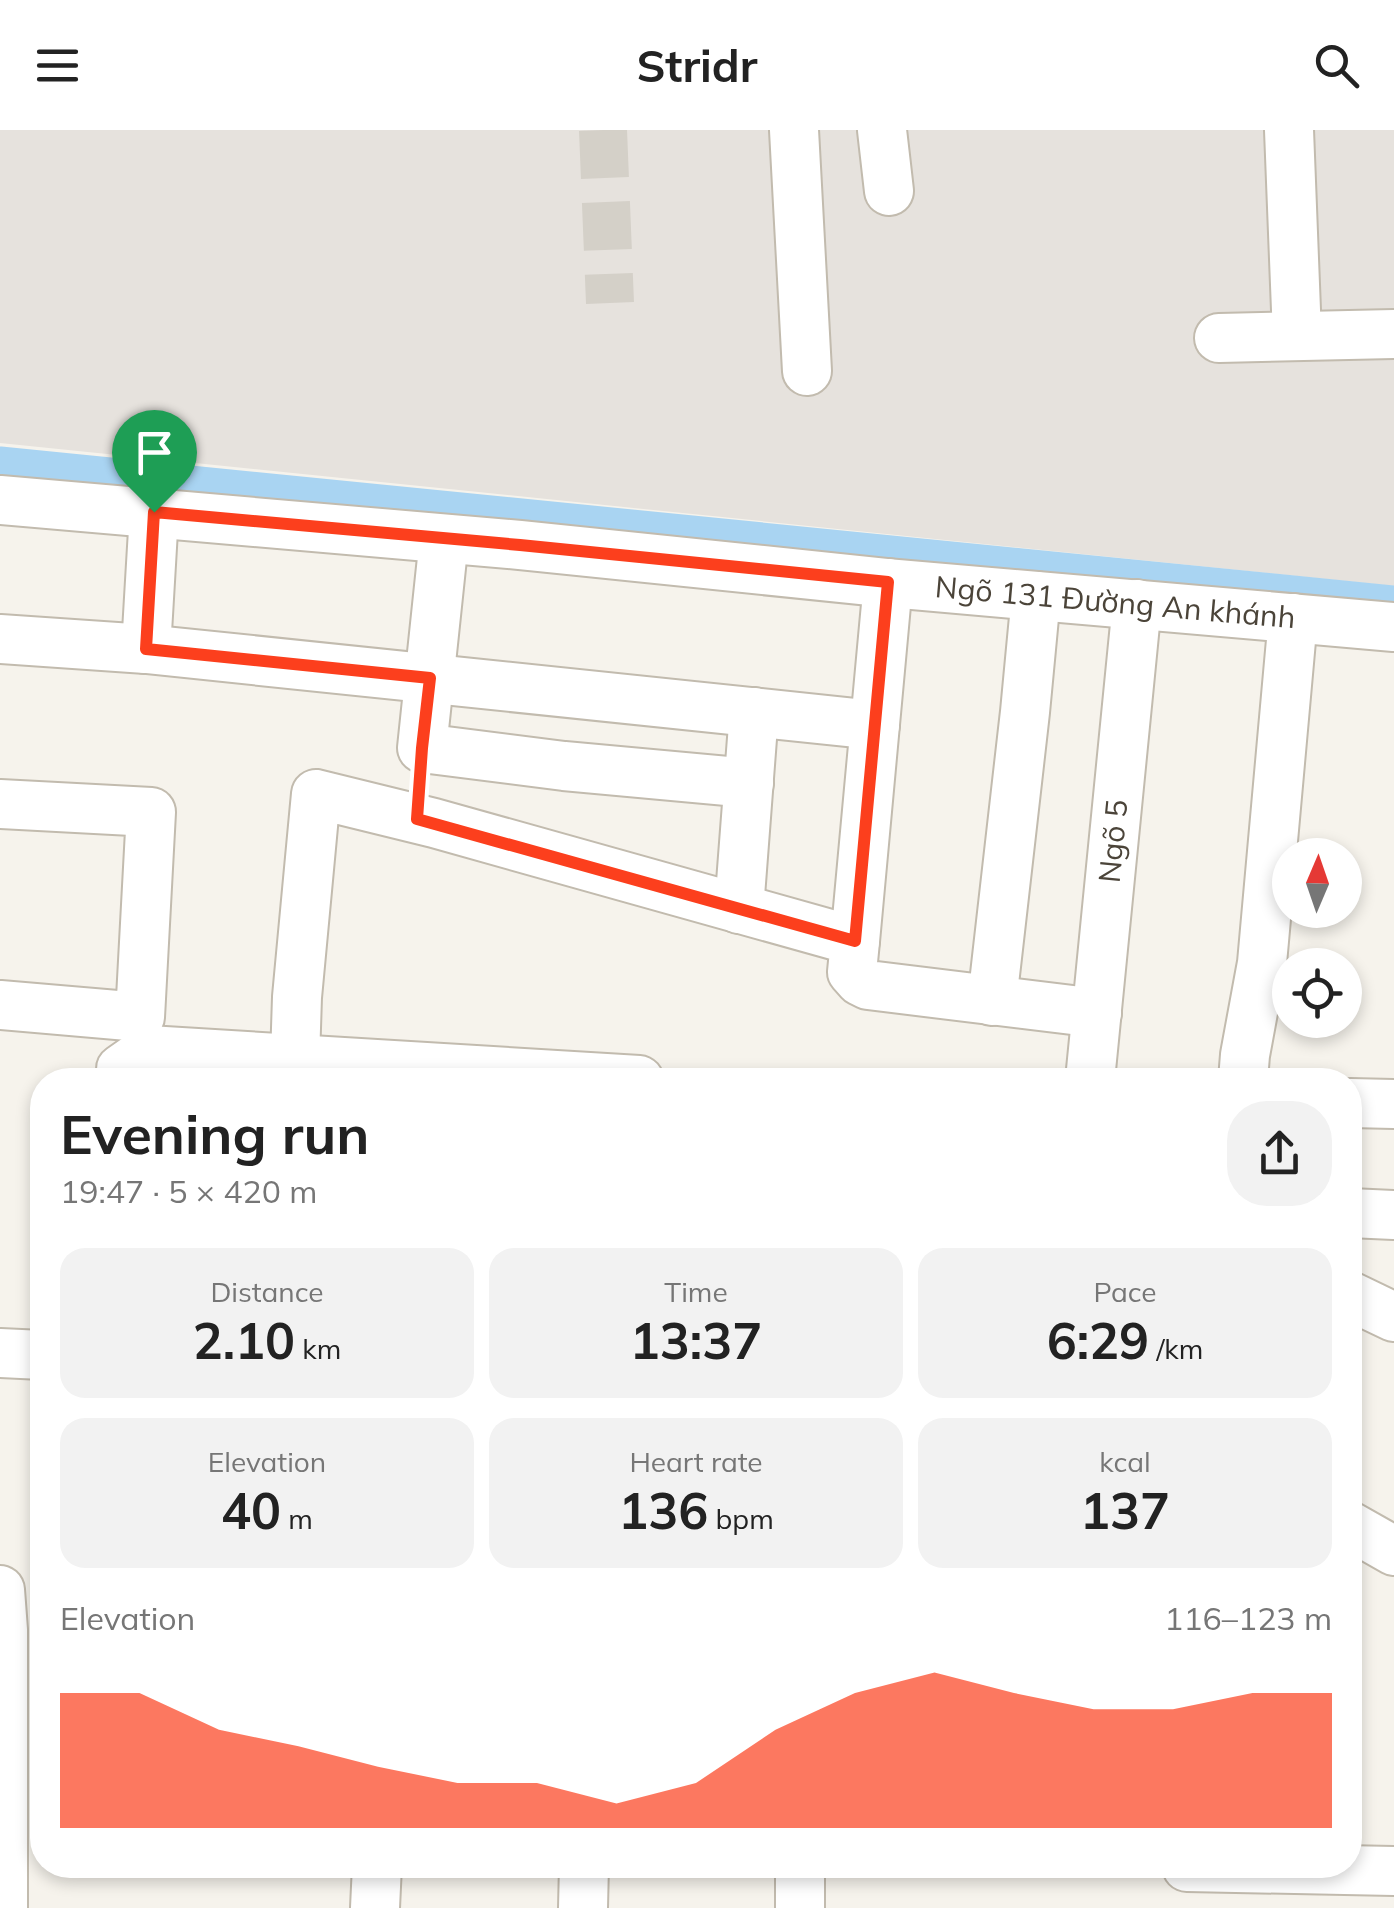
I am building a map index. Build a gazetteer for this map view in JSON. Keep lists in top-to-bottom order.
{
  "streets": {
    "street": ["Ngõ 131 Đường An khánh", "Ngõ 5"]
  },
  "crossings": [
    ["Ngõ 131 Đường An khánh", "Ngõ 5"]
  ],
  "north": "top",
  "page": {
    "header": "Stridr",
    "heading": ["Evening run", "19:47 · 5 × 420 m"],
    "stats": [
      ["Distance", "2.10 km"],
      ["Time", "13:37"],
      ["Pace", "6:29 /km"],
      ["Elevation", "40 m"],
      ["Heart rate", "136 bpm"],
      ["kcal", "137"]
    ],
    "chart": ["Elevation", "116–123 m"]
  }
}
